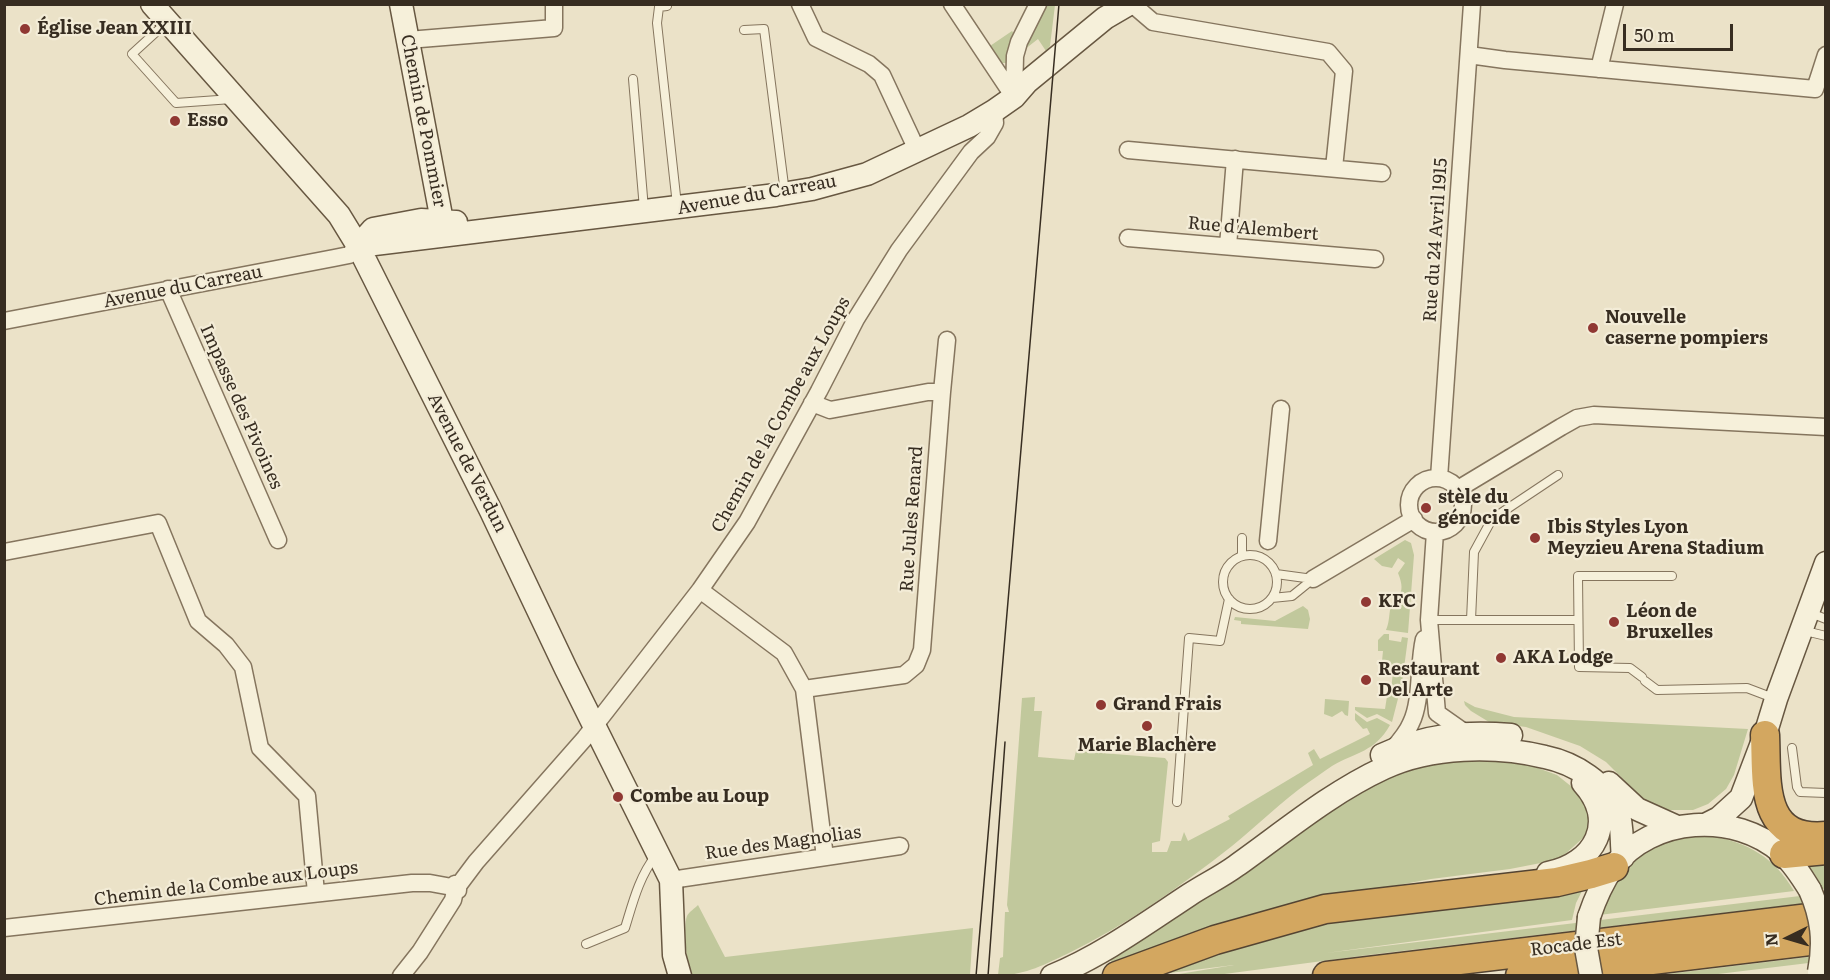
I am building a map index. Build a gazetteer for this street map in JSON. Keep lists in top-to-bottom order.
{
  "streets": {
    "highway": ["Rocade Est"],
    "main road": ["Chemin de Pommier", "Avenue du Carreau", "Avenue de Verdun"],
    "street": [
      "Rue d'Alembert",
      "Rue du 24 Avril 1915",
      "Impasse des Pivoines",
      "Chemin de la Combe aux Loups",
      "Rue Jules Renard",
      "Rue des Magnolias"
    ]
  },
  "crossings": [
    ["Chemin de Pommier", "Avenue du Carreau"],
    ["Avenue du Carreau", "Impasse des Pivoines"],
    ["Avenue du Carreau", "Chemin de la Combe aux Loups"],
    ["Avenue du Carreau", "Avenue de Verdun"],
    ["Chemin de la Combe aux Loups", "Avenue de Verdun"],
    ["Avenue de Verdun", "Rue des Magnolias"]
  ],
  "places": [
    "Église Jean XXIII",
    "Esso",
    "Nouvelle caserne pompiers",
    "stèle du génocide",
    "Ibis Styles Lyon Meyzieu Arena Stadium",
    "KFC",
    "Léon de Bruxelles",
    "AKA Lodge",
    "Restaurant Del Arte",
    "Grand Frais",
    "Marie Blachère",
    "Combe au Loup"
  ],
  "scale_bar": "50 m",
  "north": "left"
}
